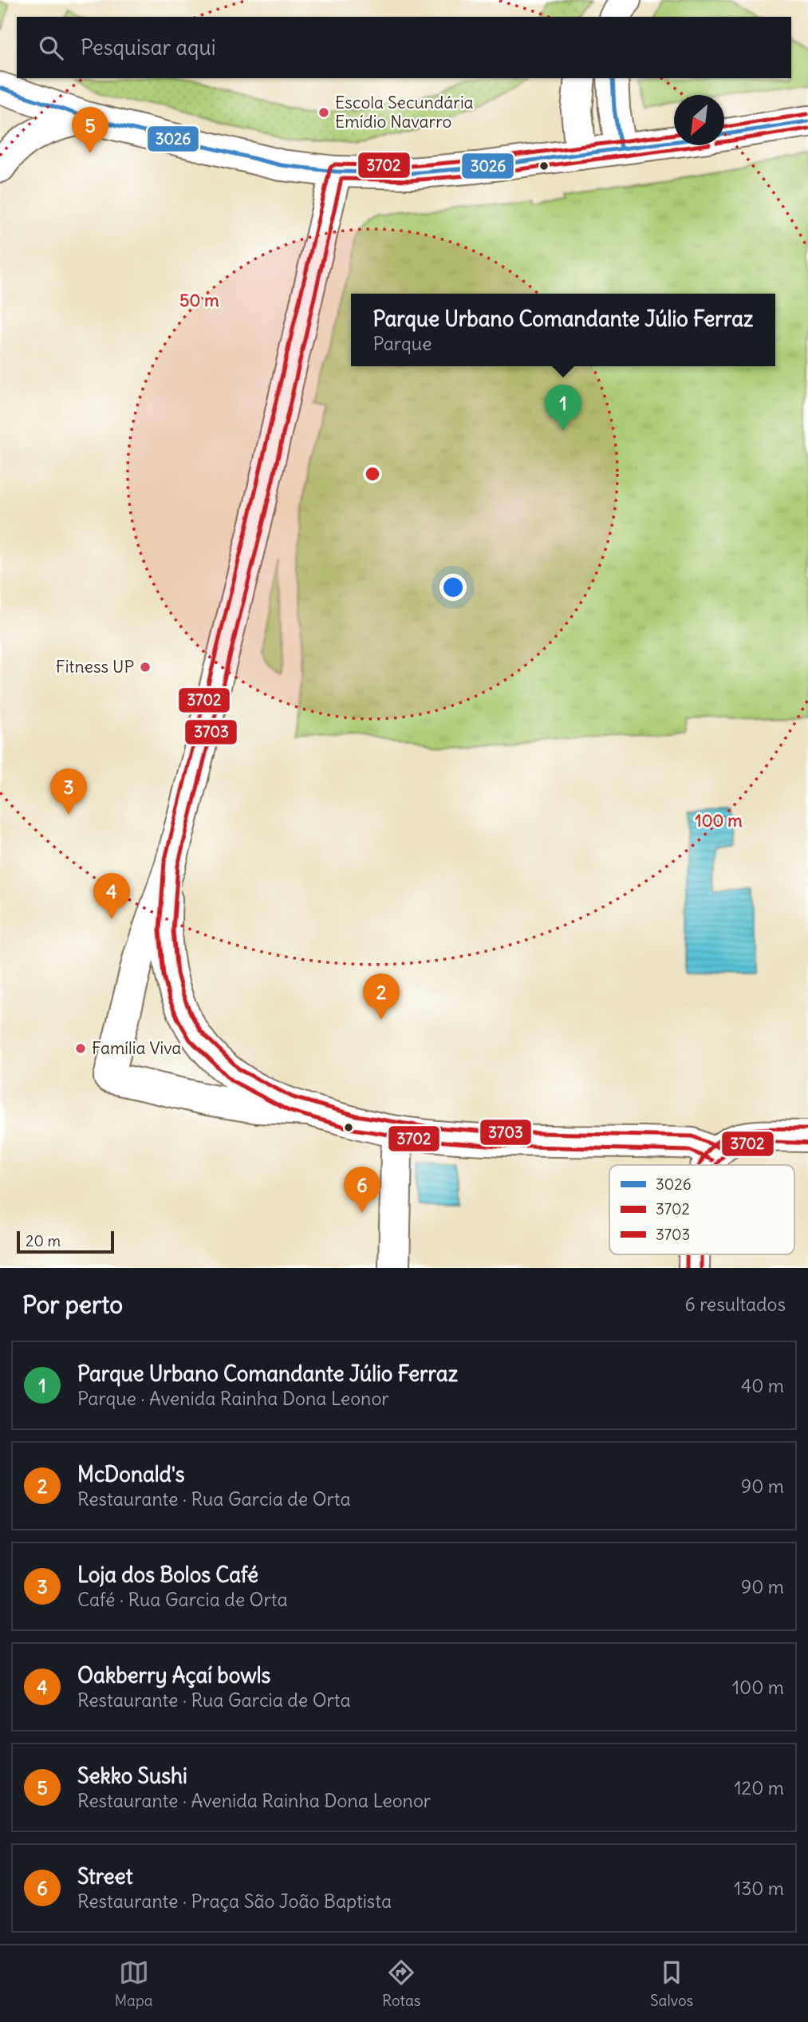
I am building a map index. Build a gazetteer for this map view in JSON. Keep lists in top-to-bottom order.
{
  "places": ["Escola Secundária Emídio Navarro", "Fitness UP", "Família Viva"],
  "lines": ["transit line 3026", "transit line 3703", "transit line 3702"],
  "legend": ["3026", "3702", "3703"],
  "scale_bar": "20 m",
  "north": "bottom left",
  "page": {
    "search": "Pesquisar aqui",
    "pins": [
      "5",
      "1",
      "3",
      "4",
      "2",
      "6"
    ],
    "popup": ["Parque Urbano Comandante Júlio Ferraz", "Parque"],
    "scale": "20 m",
    "heading": ["Por perto", "6 resultados"],
    "list": [
      {
        "mark": "1",
        "name": "Parque Urbano Comandante Júlio Ferraz",
        "note": "Parque · Avenida Rainha Dona Leonor",
        "value": "40 m"
      },
      {
        "mark": "2",
        "name": "McDonald's",
        "note": "Restaurante · Rua Garcia de Orta",
        "value": "90 m"
      },
      {
        "mark": "3",
        "name": "Loja dos Bolos Café",
        "note": "Café · Rua Garcia de Orta",
        "value": "90 m"
      },
      {
        "mark": "4",
        "name": "Oakberry Açaí bowls",
        "note": "Restaurante · Rua Garcia de Orta",
        "value": "100 m"
      },
      {
        "mark": "5",
        "name": "Sekko Sushi",
        "note": "Restaurante · Avenida Rainha Dona Leonor",
        "value": "120 m"
      },
      {
        "mark": "6",
        "name": "Street",
        "note": "Restaurante · Praça São João Baptista",
        "value": "130 m"
      }
    ],
    "nav": ["Mapa", "Rotas", "Salvos"]
  },
  "rings": ["50 m", "100 m"]
}
